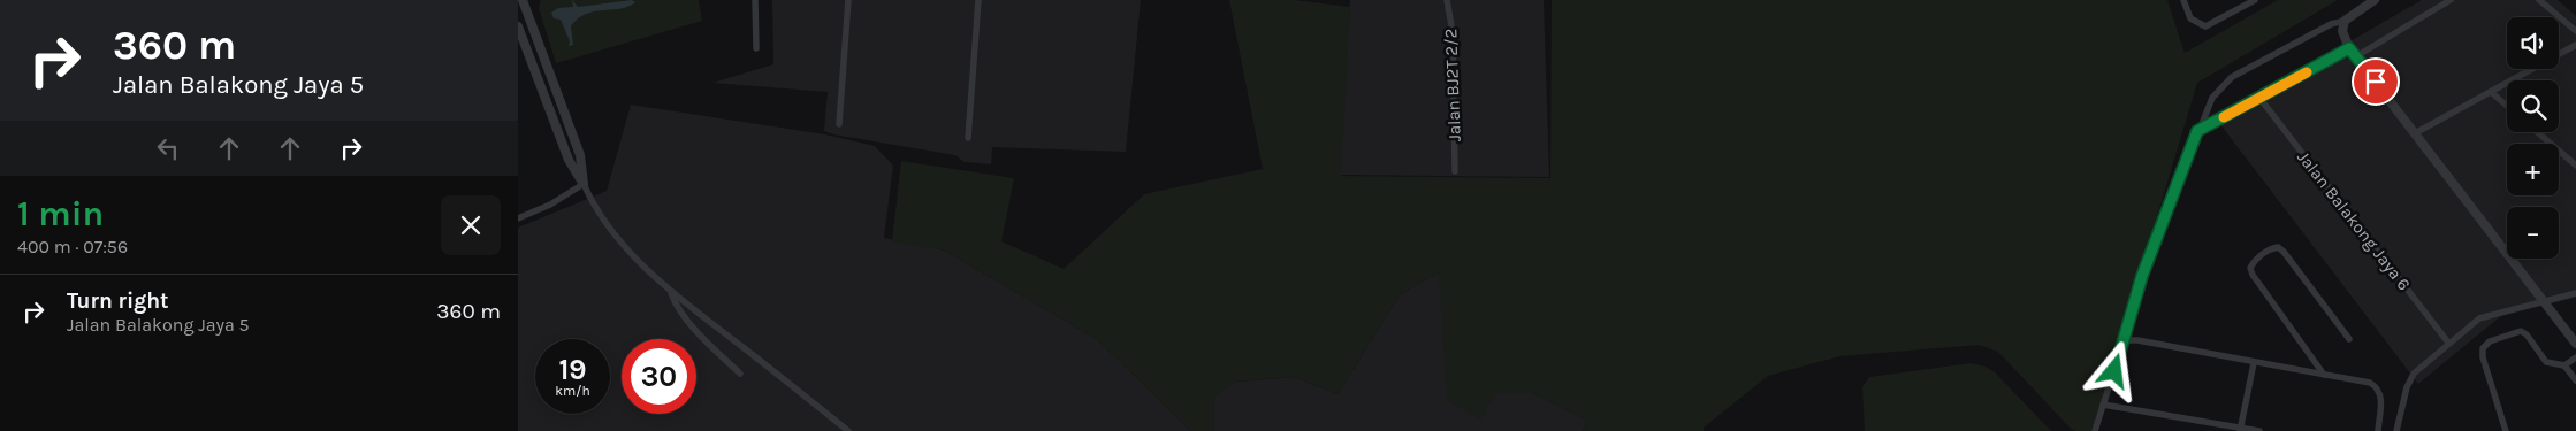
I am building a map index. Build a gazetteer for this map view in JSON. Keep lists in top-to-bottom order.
{
  "streets": {
    "street": ["Jalan BJ2T 2/2", "Jalan Balakong Jaya 6"]
  },
  "page": {
    "turn": ["360 m", "Jalan Balakong Jaya 5"],
    "map_buttons": ["+", "−"],
    "heading": ["1 min", "400 m · 07:56"],
    "list": [
      {
        "name": "Turn right",
        "note": "Jalan Balakong Jaya 5",
        "value": "360 m"
      }
    ],
    "speed": "19 km/h",
    "limit": "30"
  }
}
